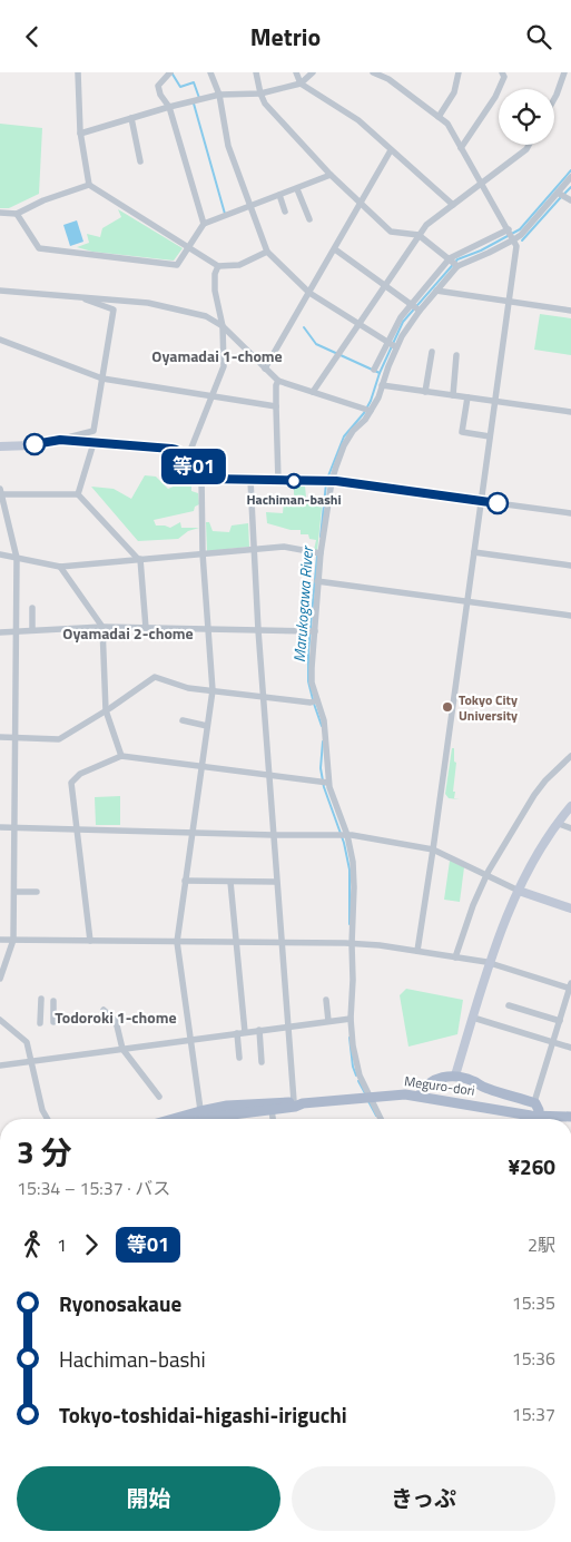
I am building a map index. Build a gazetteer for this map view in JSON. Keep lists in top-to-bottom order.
{
  "streets": {
    "main road": ["Meguro-dori"]
  },
  "districts": ["Oyamadai 1-chome", "Oyamadai 2-chome", "Todoroki 1-chome"],
  "water": ["Marukogawa River"],
  "places": ["Hachiman-bashi", "Tokyo City University"],
  "lines": ["bus line 等01"],
  "page": {
    "header": "Metrio",
    "on_map": "等01",
    "heading": ["3 分", "15:34 – 15:37 · バス", "¥260"],
    "legs": ["1", "等01", "2駅"],
    "list": [
      {
        "name": "Ryonosakaue",
        "value": "15:35"
      },
      {
        "name": "Hachiman-bashi",
        "value": "15:36"
      },
      {
        "name": "Tokyo-toshidai-higashi-iriguchi",
        "value": "15:37"
      }
    ],
    "buttons": ["開始", "きっぷ"]
  }
}
